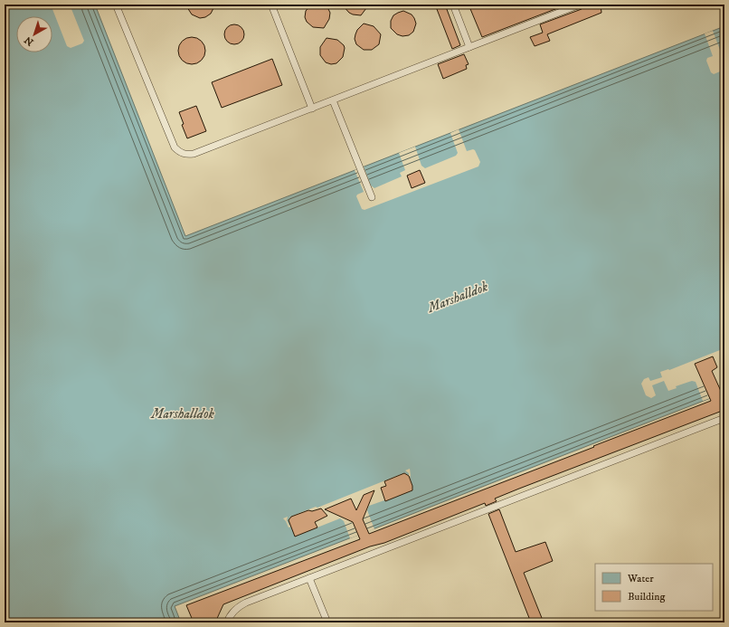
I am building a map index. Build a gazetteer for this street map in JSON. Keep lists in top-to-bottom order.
{
  "water": ["Marshalldok"],
  "legend": ["Water", "Building"],
  "north": "bottom left"
}
